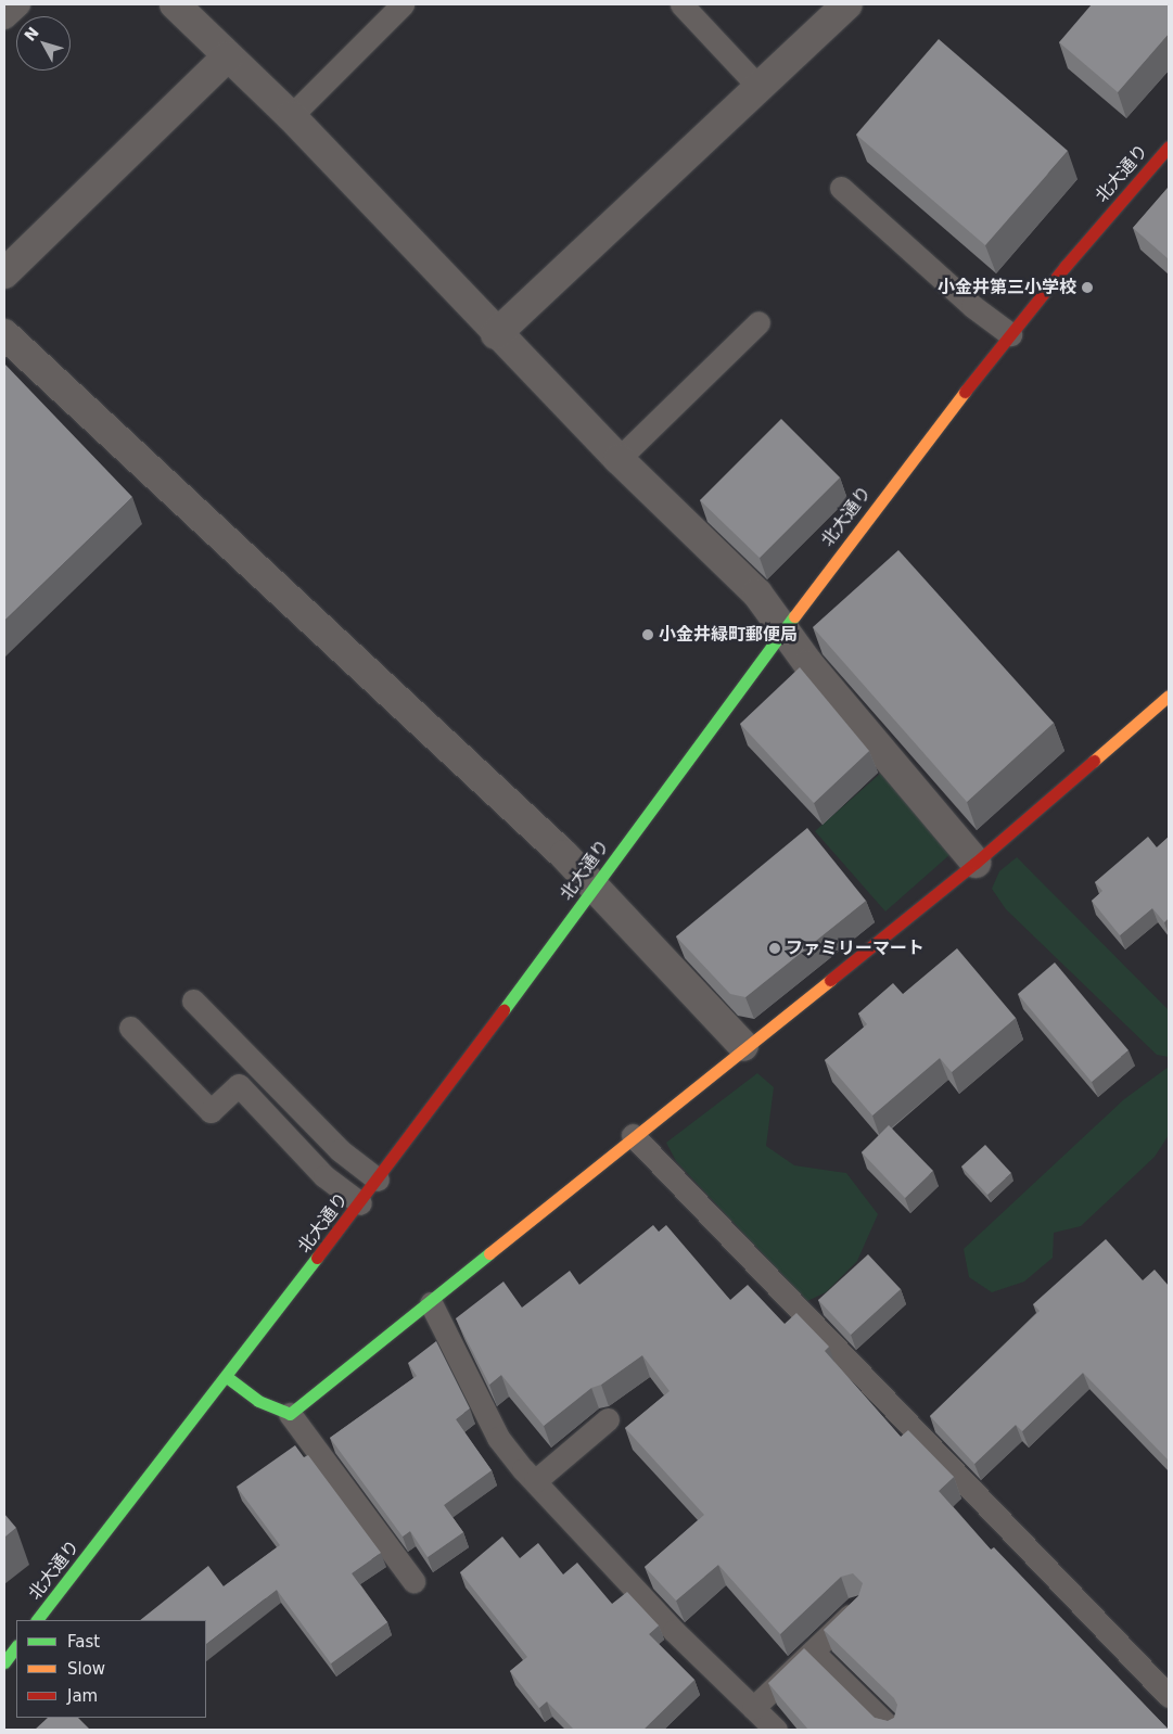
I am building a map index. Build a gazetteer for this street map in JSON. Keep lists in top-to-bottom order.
{
  "streets": {
    "street": ["北大通り"]
  },
  "places": ["小金井第三小学校", "小金井緑町郵便局", "ファミリーマート"],
  "legend": ["Fast", "Slow", "Jam"],
  "north": "top left"
}
